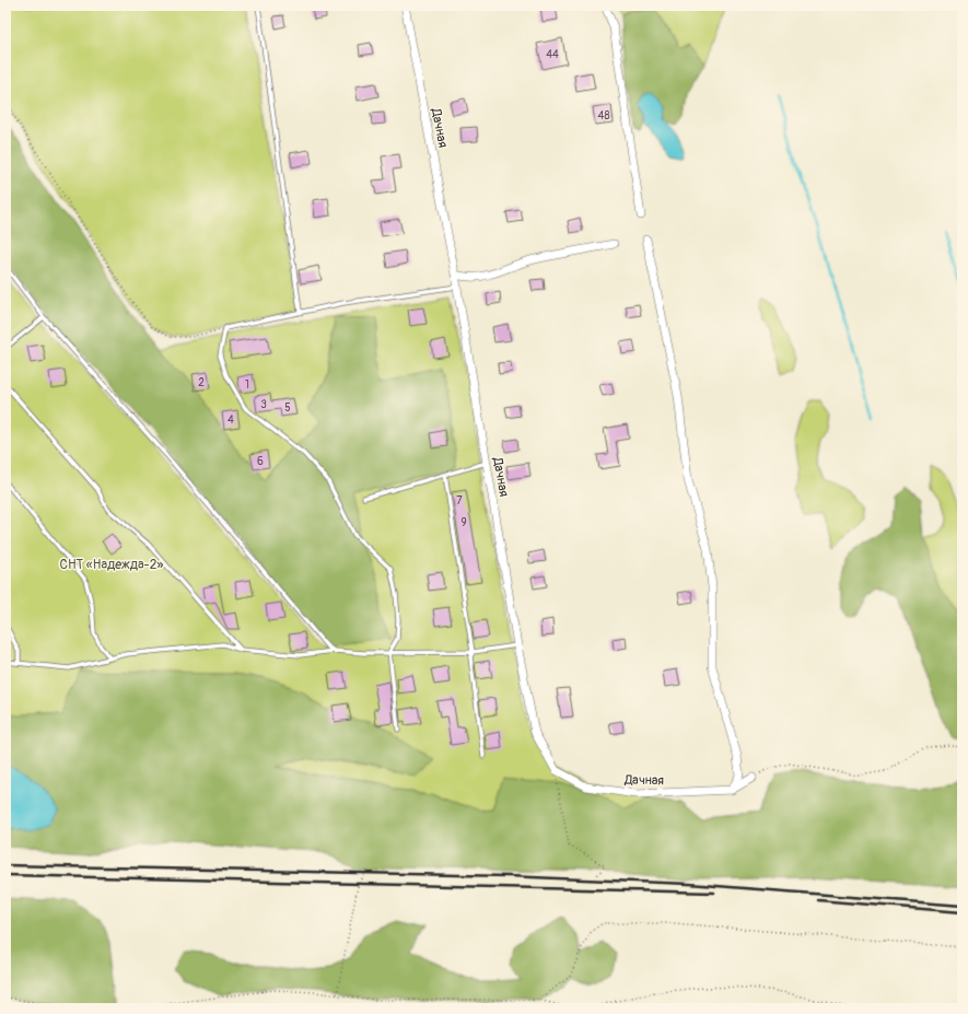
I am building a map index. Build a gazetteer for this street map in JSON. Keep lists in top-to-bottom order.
{
  "streets": {
    "street": ["Дачная"]
  },
  "parks": ["СНТ «Надежда-2»"],
  "house_numbers": [
    "44",
    "48",
    "2",
    "1",
    "3",
    "5",
    "4",
    "6",
    "7",
    "9"
  ]
}
